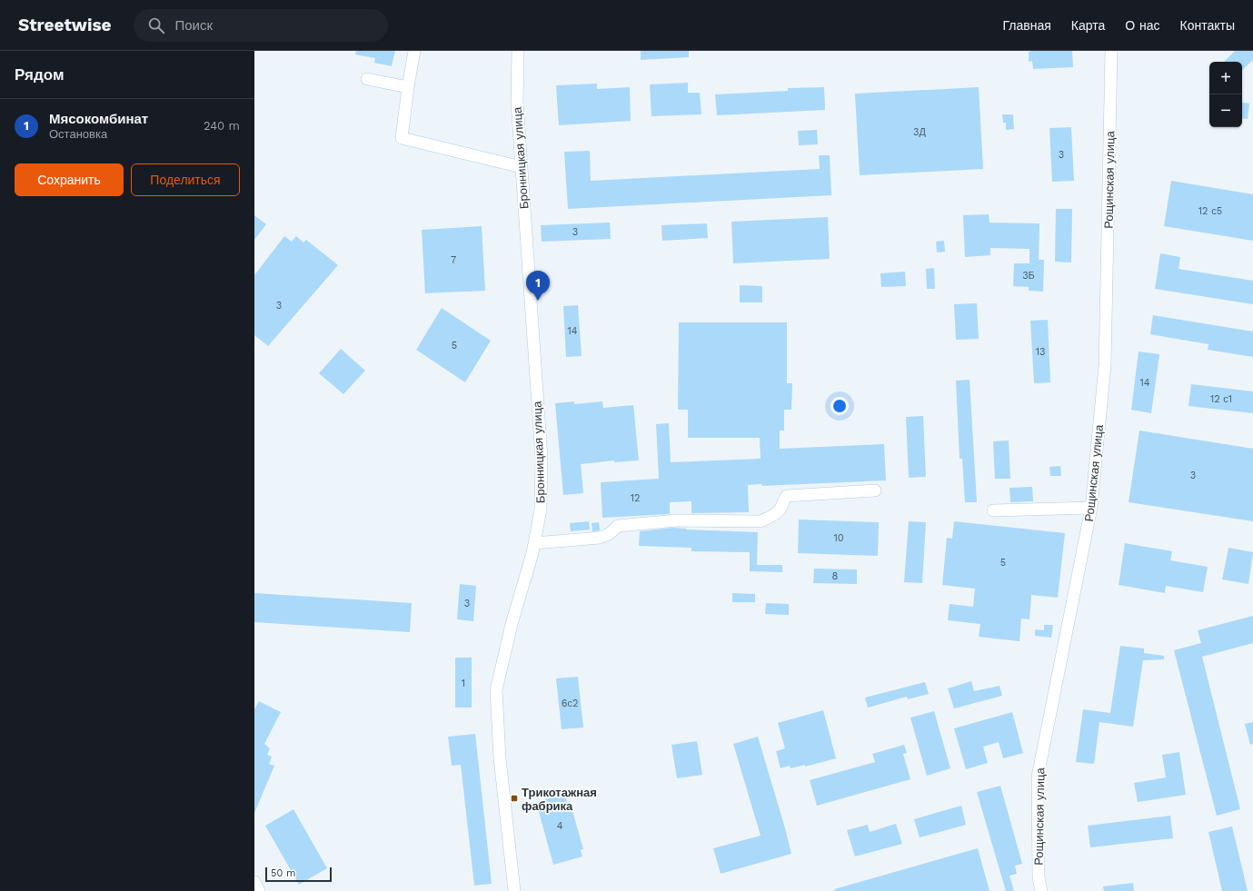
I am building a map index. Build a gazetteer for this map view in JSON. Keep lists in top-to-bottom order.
{
  "streets": {
    "street": ["Бронницкая улица", "Рощинская улица"]
  },
  "places": {
    "transit": ["Трикотажная фабрика"]
  },
  "house_numbers": [
    "3Д",
    "3",
    "12 с5",
    "3",
    "7",
    "3Б",
    "3",
    "14",
    "5",
    "13",
    "14",
    "12 с1",
    "3",
    "12",
    "10",
    "5",
    "8",
    "3",
    "1",
    "6с2",
    "4"
  ],
  "scale_bar": "50 m",
  "page": {
    "header": "Streetwise",
    "search": "Поиск",
    "nav": [
      "Главная",
      "Карта",
      "О нас",
      "Контакты"
    ],
    "heading": "Рядом",
    "map_buttons": ["+", "−"],
    "list": [
      {
        "mark": "1",
        "name": "Мясокомбинат",
        "note": "Остановка",
        "value": "240 m"
      }
    ],
    "buttons": ["Сохранить", "Поделиться"],
    "pins": "1",
    "scale": "50 m"
  }
}
